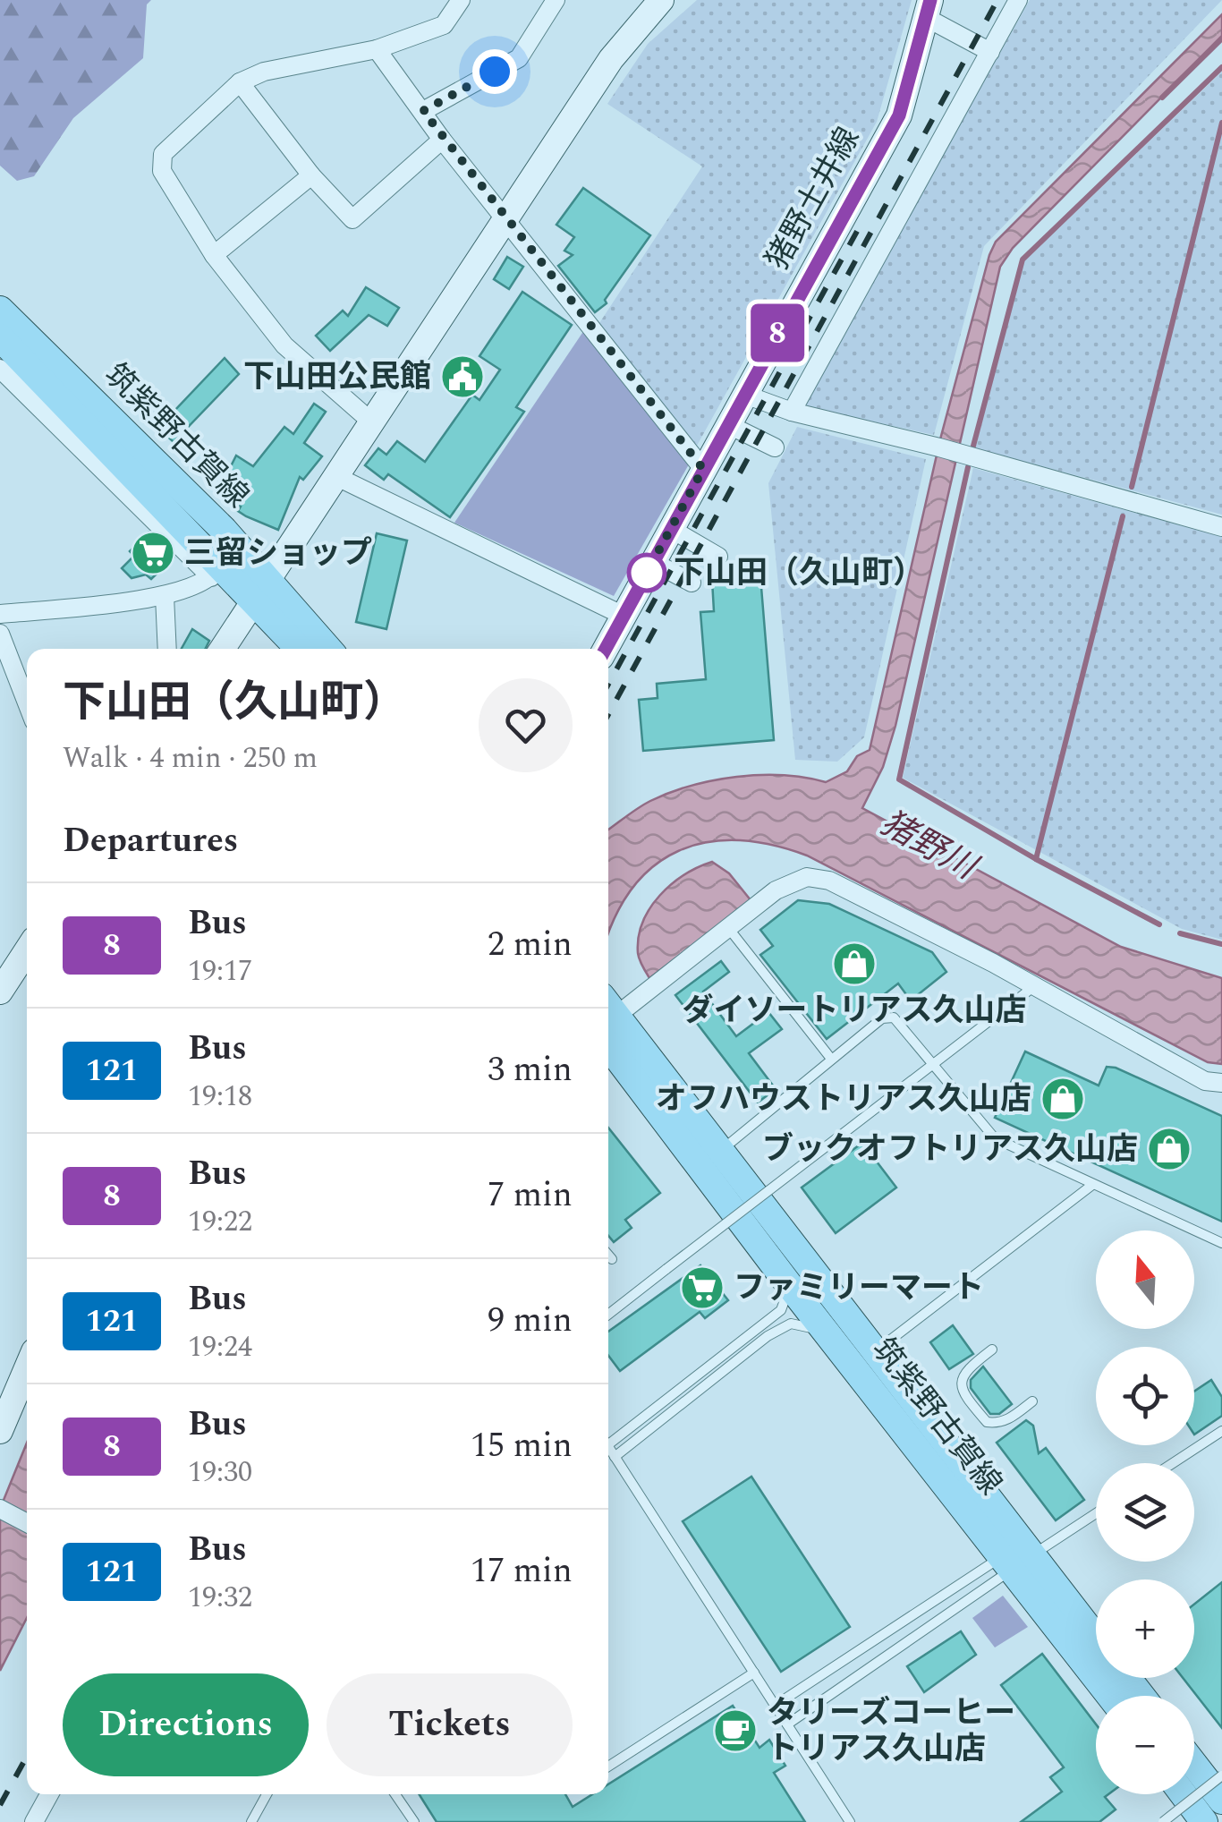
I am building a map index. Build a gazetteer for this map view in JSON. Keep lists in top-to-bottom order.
{
  "streets": {
    "main road": ["筑紫野古賀線"],
    "street": ["猪野土井線"]
  },
  "water": ["猪野川"],
  "places": {
    "public building": ["下山田公民館"],
    "supermarket": ["三留ショップ", "ファミリーマート"],
    "other": ["下山田（久山町）"],
    "shop": ["ダイソートリアス久山店", "オフハウストリアス久山店", "ブックオフトリアス久山店"],
    "cafe": ["タリーズコーヒー トリアス久山店"]
  },
  "lines": ["bus line 8"],
  "north": "top",
  "page": {
    "on_map": "8",
    "heading": [
      ["下山田（久山町）", "Walk · 4 min · 250 m"],
      "Departures"
    ],
    "list": [
      {
        "mark": "8",
        "name": "Bus",
        "note": "19:17",
        "value": "2 min"
      },
      {
        "mark": "121",
        "name": "Bus",
        "note": "19:18",
        "value": "3 min"
      },
      {
        "mark": "8",
        "name": "Bus",
        "note": "19:22",
        "value": "7 min"
      },
      {
        "mark": "121",
        "name": "Bus",
        "note": "19:24",
        "value": "9 min"
      },
      {
        "mark": "8",
        "name": "Bus",
        "note": "19:30",
        "value": "15 min"
      },
      {
        "mark": "121",
        "name": "Bus",
        "note": "19:32",
        "value": "17 min"
      }
    ],
    "map_buttons": ["+", "−"],
    "buttons": ["Directions", "Tickets"]
  }
}
